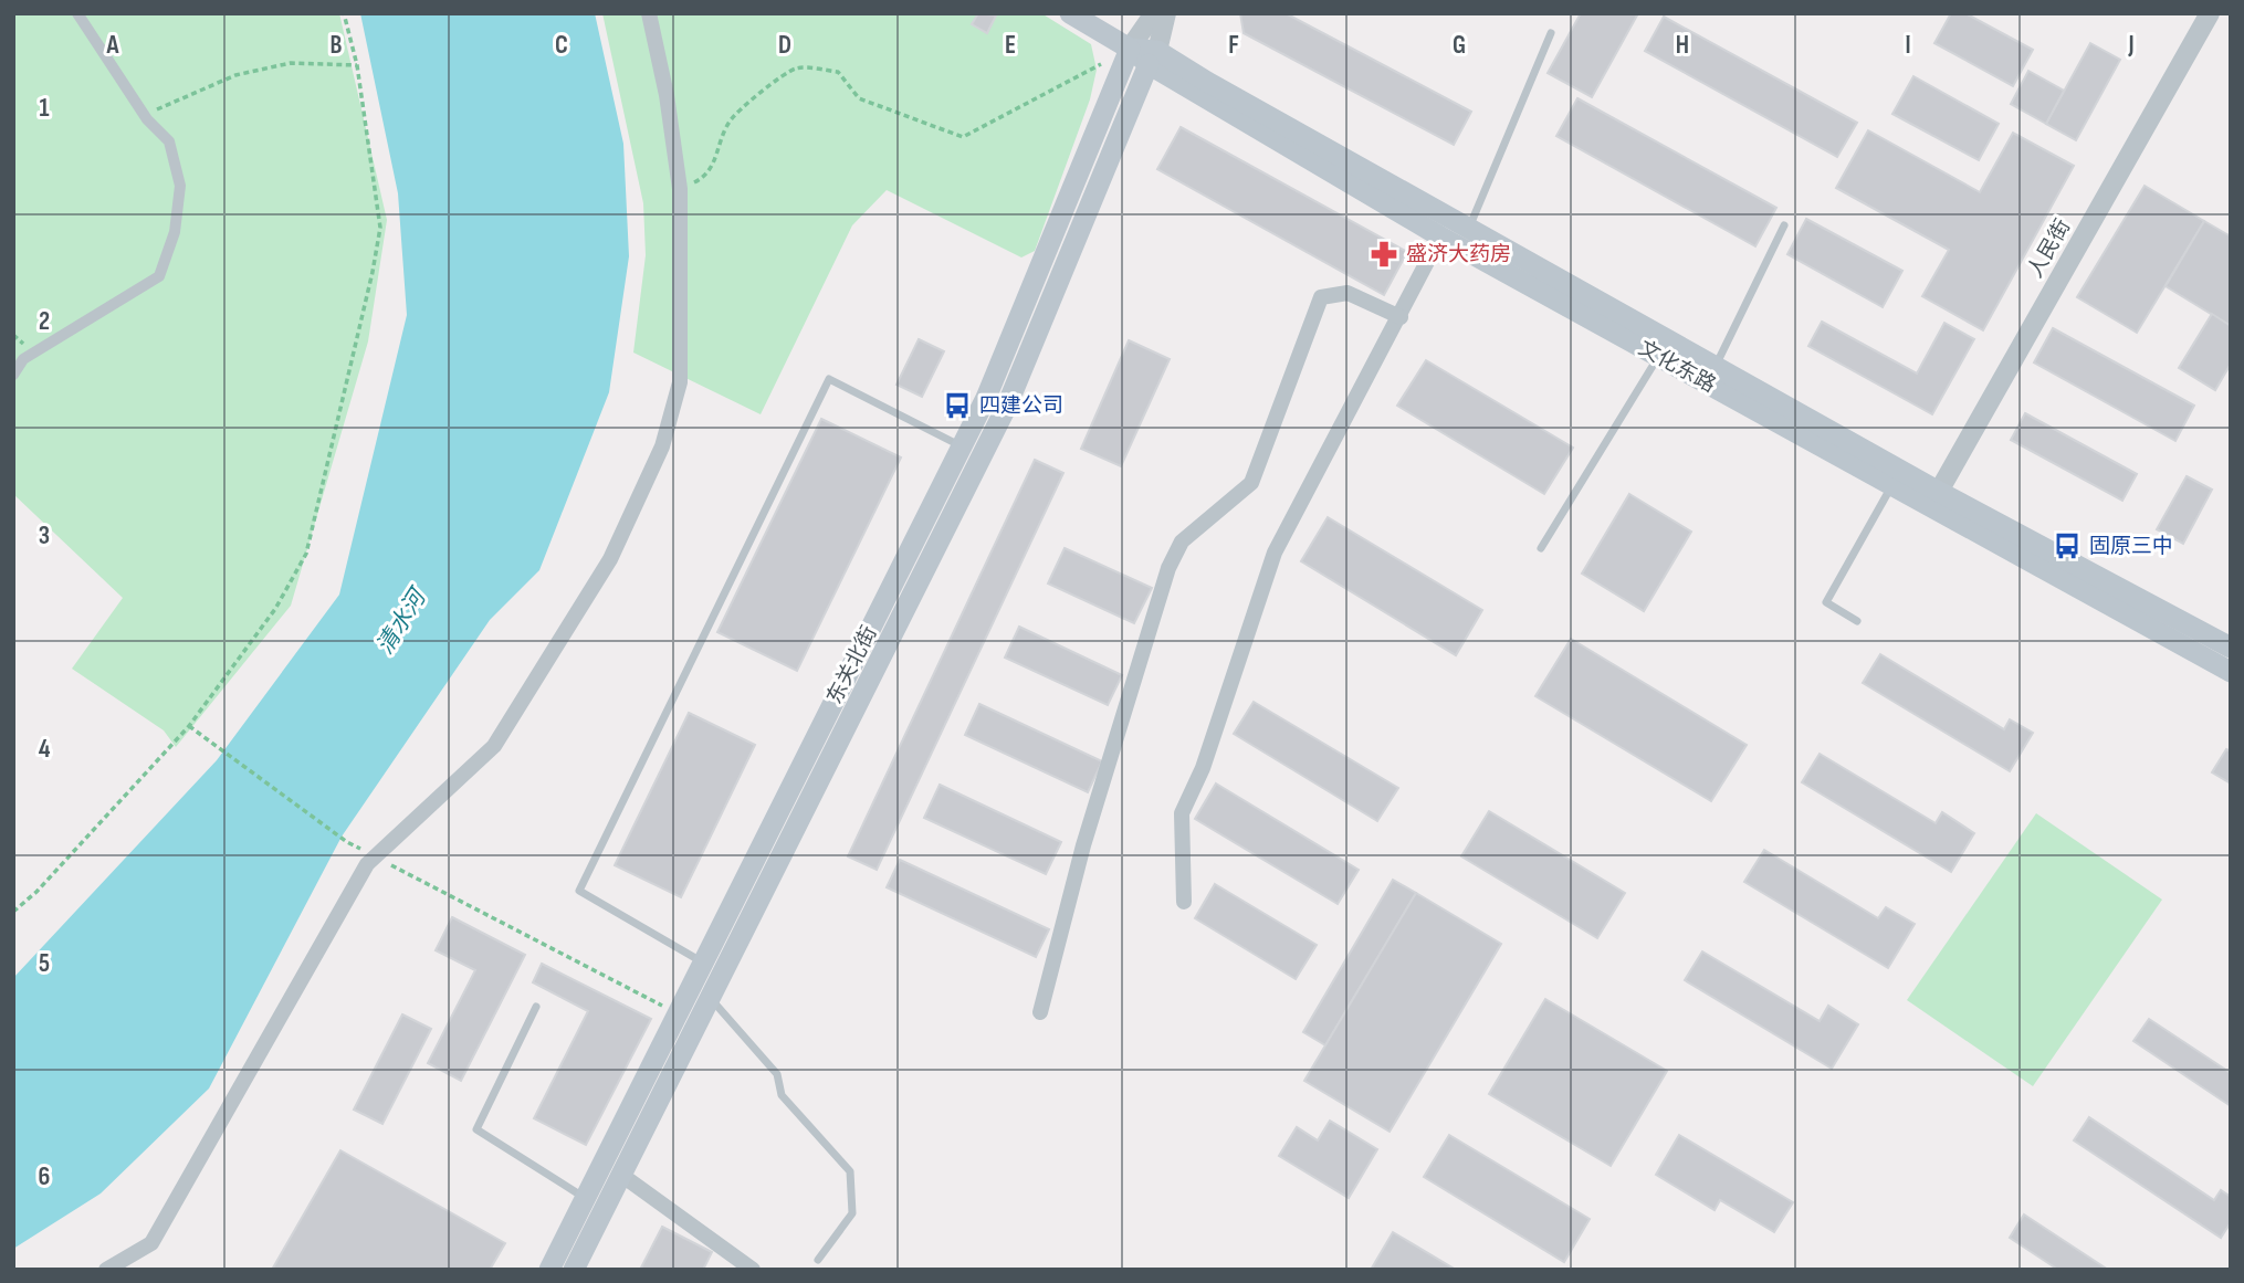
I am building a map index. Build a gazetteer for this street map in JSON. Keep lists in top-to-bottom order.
{
  "streets": {
    "main road": ["文化东路", "东关北街"],
    "street": ["人民街"]
  },
  "crossings": [
    ["人民街", "文化东路"],
    ["文化东路", "东关北街"]
  ],
  "water": ["清水河"],
  "places": {
    "pharmacy": ["盛济大药房"],
    "bus stop": ["四建公司", "固原三中"]
  },
  "grid": {
    "columns": [
      "A",
      "B",
      "C",
      "D",
      "E",
      "F",
      "G",
      "H",
      "I",
      "J"
    ],
    "rows": [
      "1",
      "2",
      "3",
      "4",
      "5",
      "6"
    ]
  }
}
